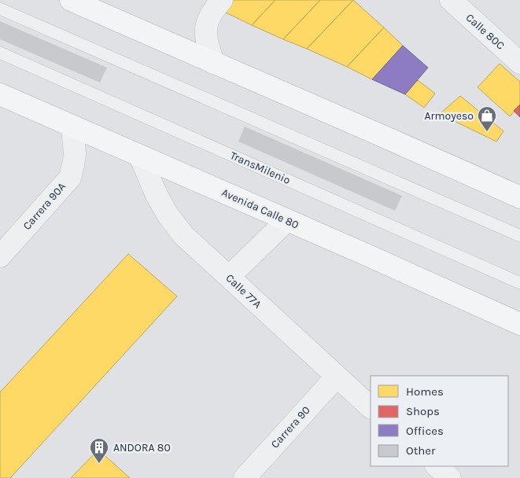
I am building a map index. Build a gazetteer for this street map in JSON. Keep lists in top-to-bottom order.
{
  "streets": {
    "highway": ["Avenida Calle 80"],
    "street": [
      "Calle 80C",
      "Carrera 90A",
      "Calle 77A",
      "Carrera 90"
    ],
    "lane": ["TransMilenio"]
  },
  "crossings": [
    ["Carrera 90A", "Avenida Calle 80"],
    ["Avenida Calle 80", "Calle 77A"],
    ["Calle 77A", "Carrera 90"]
  ],
  "places": {
    "shop": ["Armoyeso"],
    "building": ["ANDORA 80"]
  },
  "legend": [
    "Homes",
    "Shops",
    "Offices",
    "Other"
  ]
}
